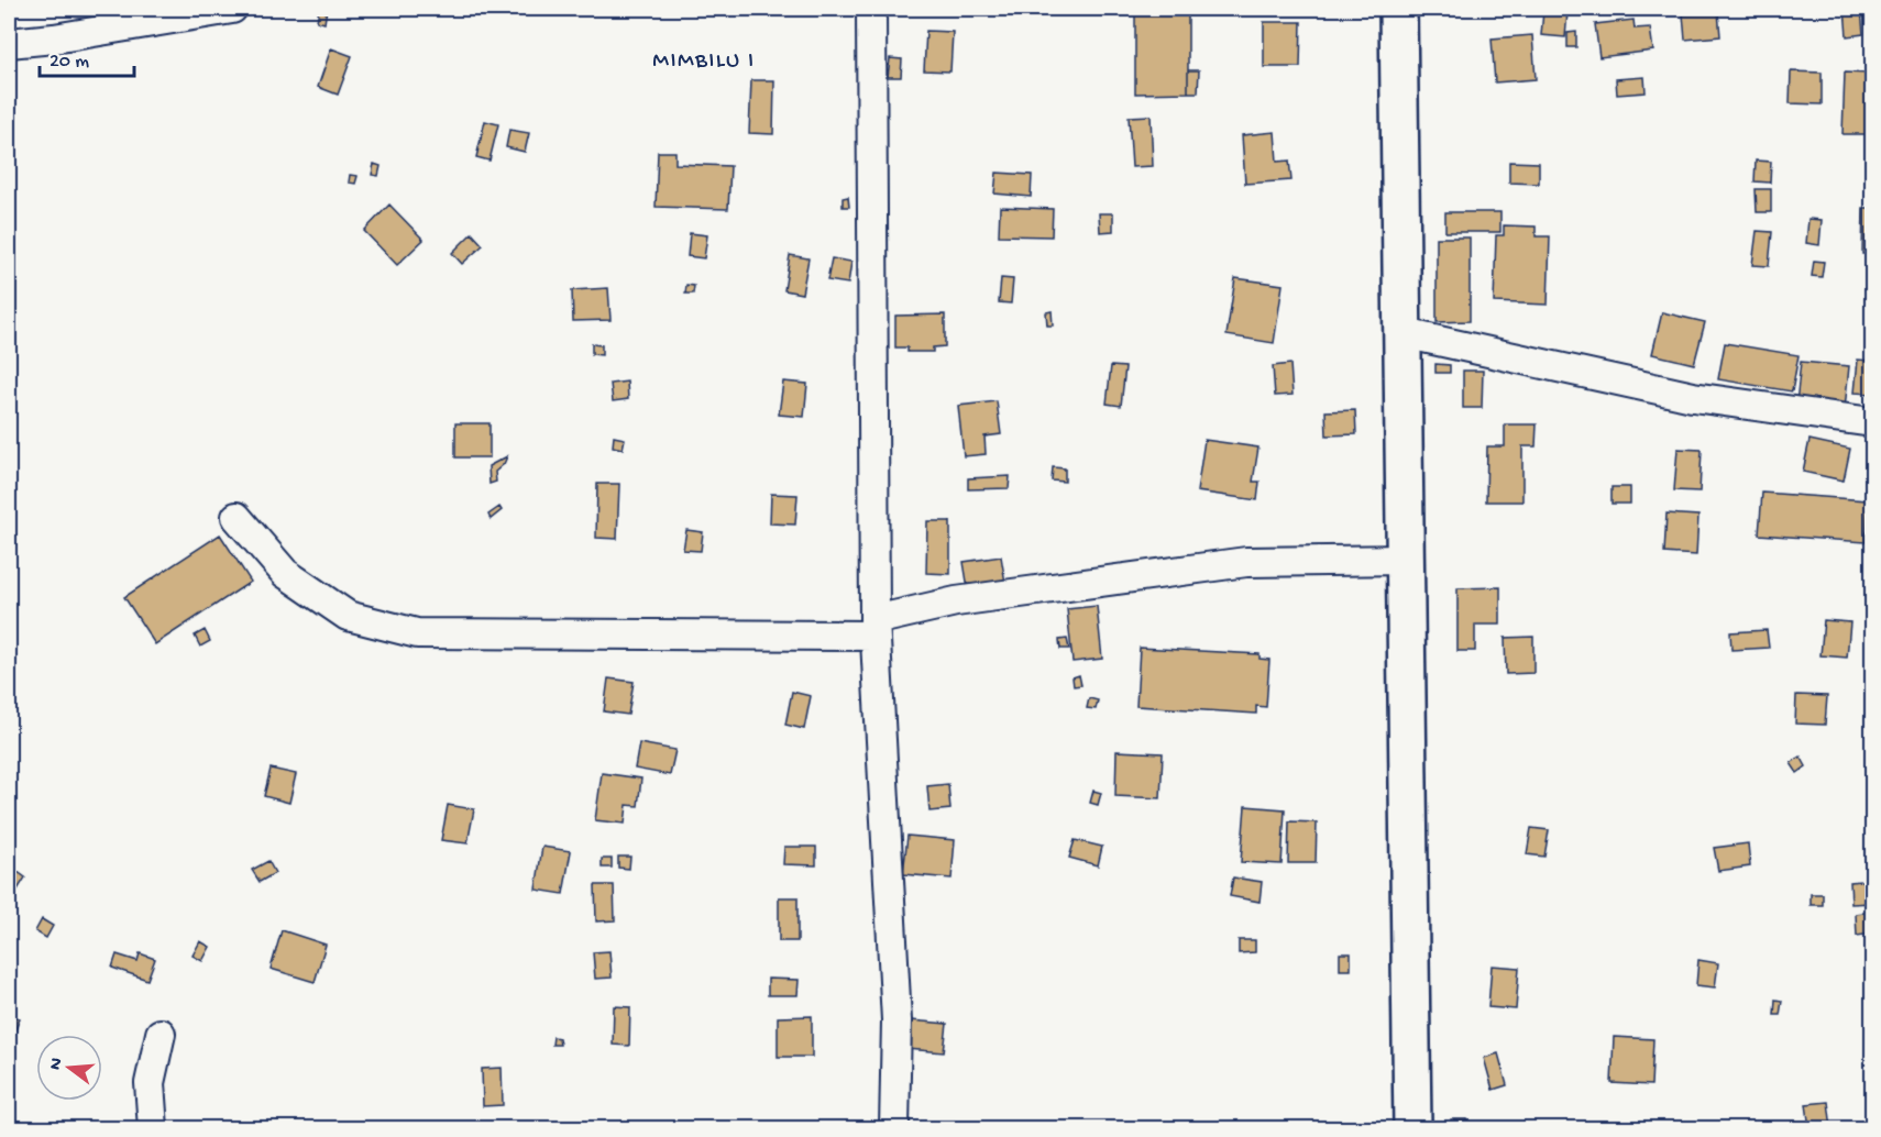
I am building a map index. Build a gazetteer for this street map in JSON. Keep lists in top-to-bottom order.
{
  "districts": ["MIMBILU I"],
  "scale_bar": "20 m",
  "north": "left"
}
